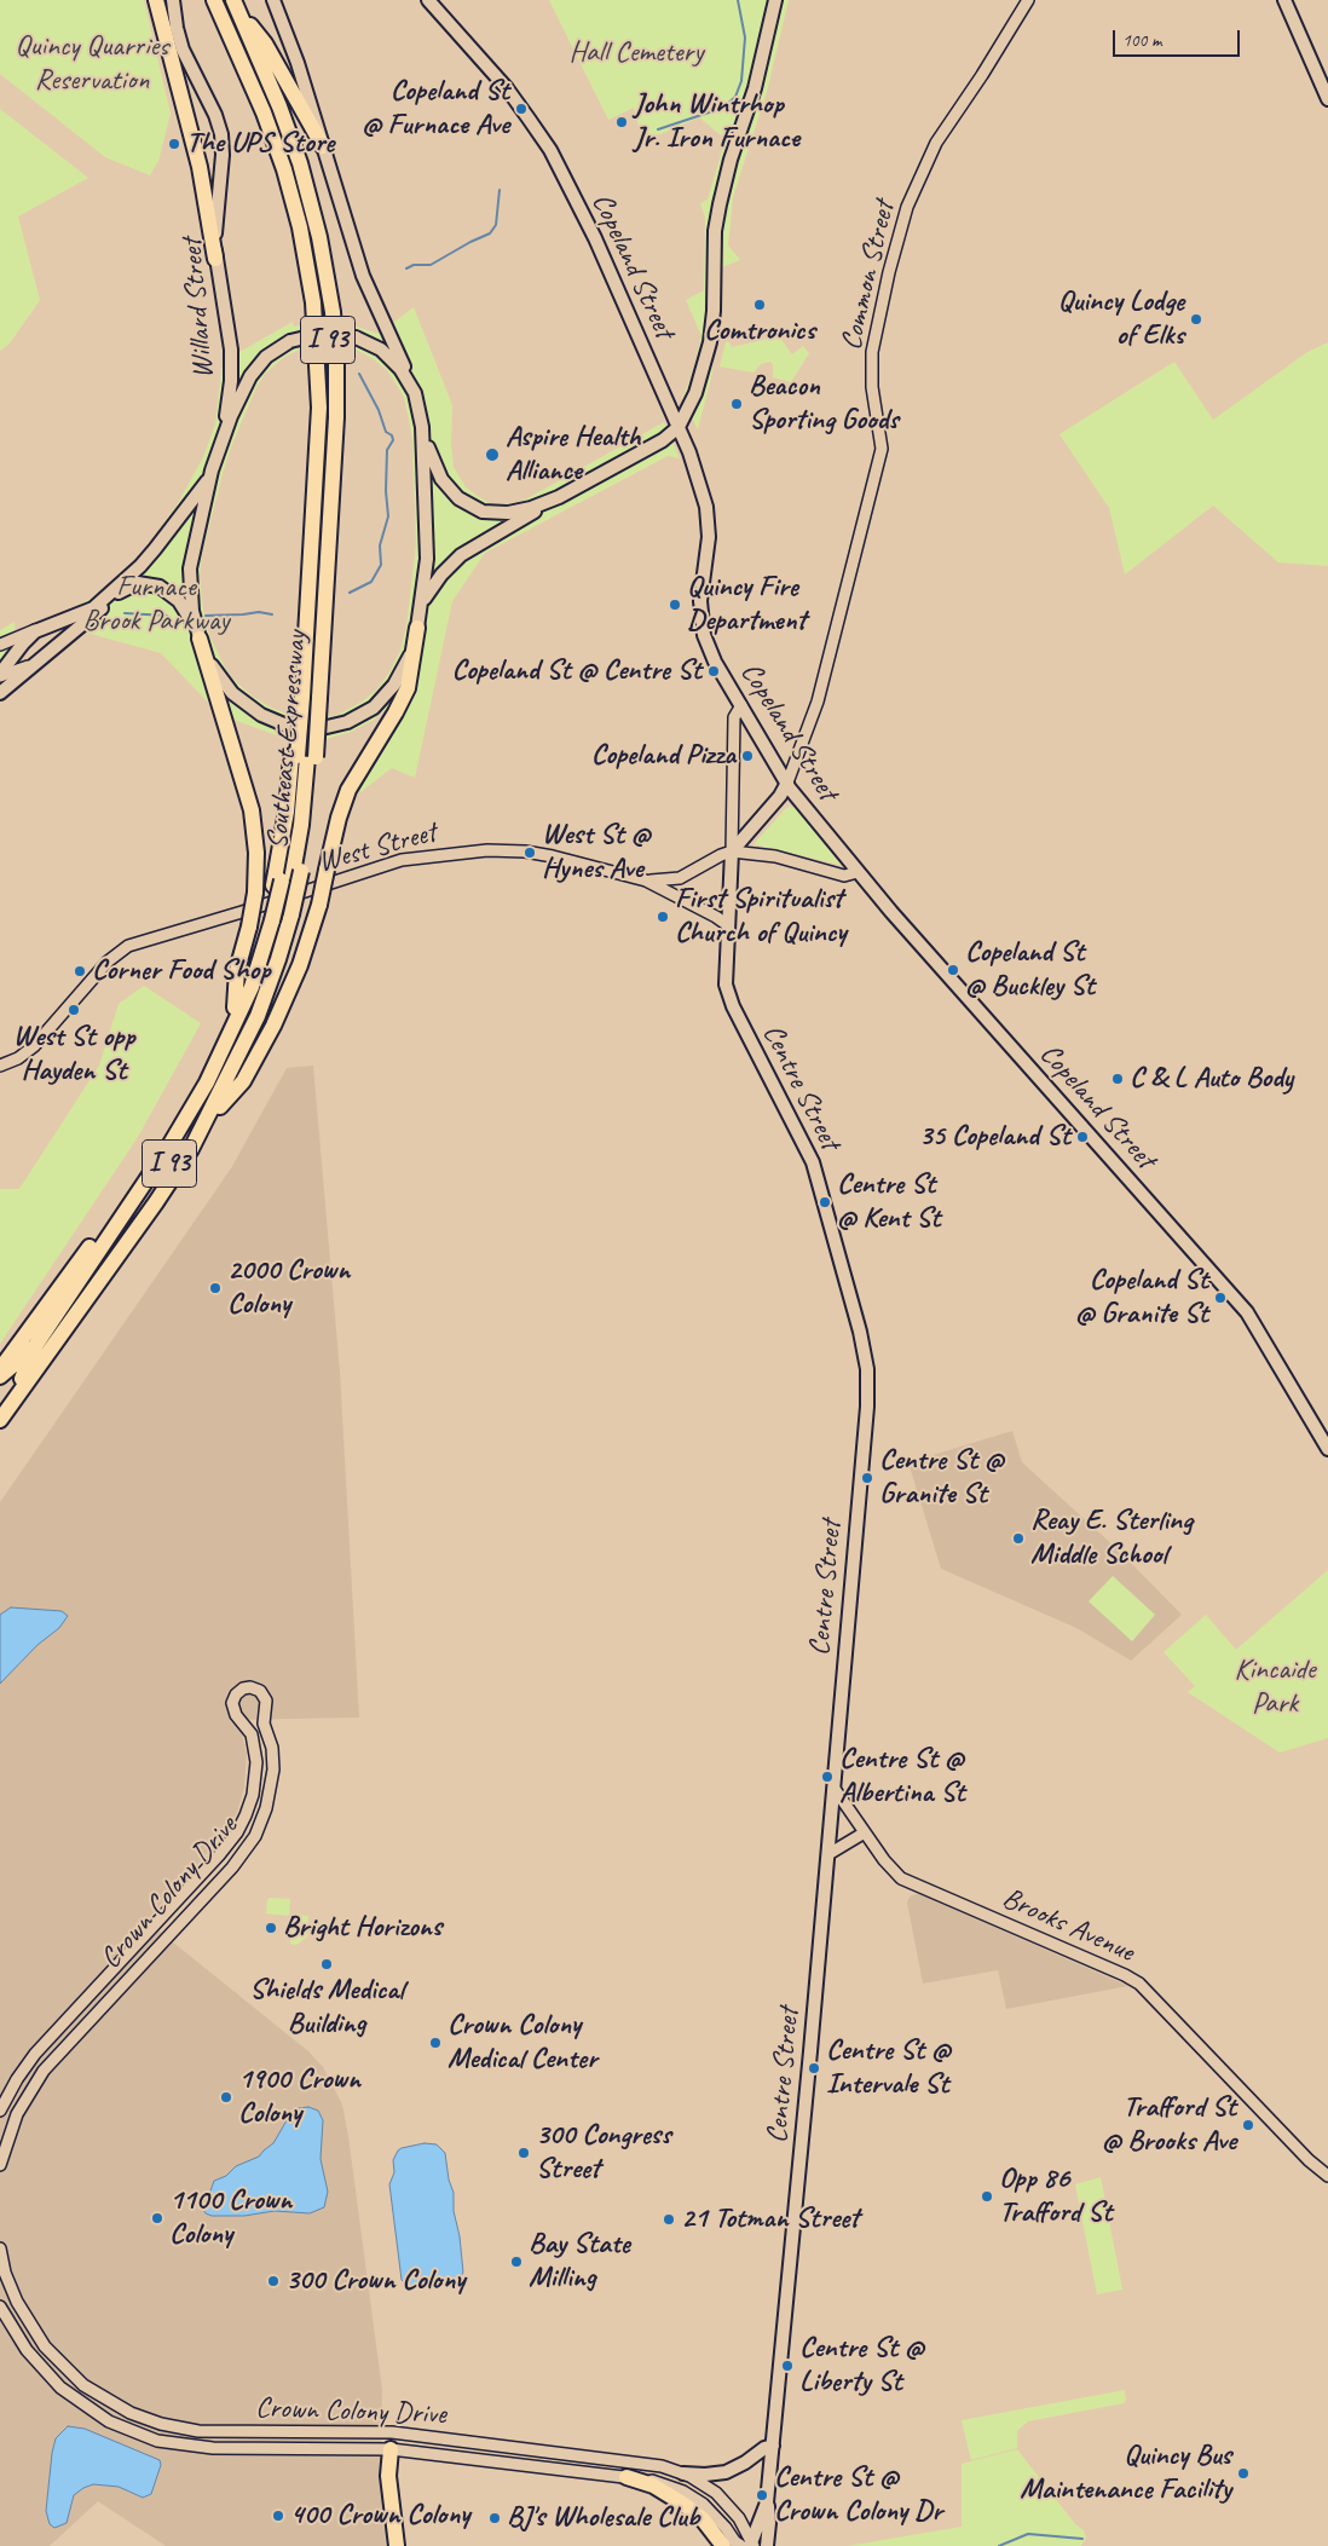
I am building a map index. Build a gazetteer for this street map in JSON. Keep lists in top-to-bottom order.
{
  "streets": {
    "highway": ["I 93", "Southeast Expressway"],
    "main road": [
      "Copeland Street",
      "Common Street",
      "Willard Street",
      "Centre Street"
    ],
    "street": ["West Street", "Crown Colony Drive", "Brooks Avenue"]
  },
  "crossings": [
    ["Copeland Street", "Common Street"],
    ["Copeland Street", "Centre Street"],
    ["Common Street", "West Street"],
    ["Common Street", "Centre Street"],
    ["I 93", "Southeast Expressway"],
    ["West Street", "Centre Street"],
    ["Centre Street", "Crown Colony Drive"],
    ["Centre Street", "Brooks Avenue"]
  ],
  "parks": [
    "Quincy Quarries Reservation",
    "Hall Cemetery",
    "Furnace Brook Parkway",
    "Kincaide Park"
  ],
  "places": [
    "Copeland St @ Furnace Ave",
    "John Wintrhop Jr. Iron Furnace",
    "The UPS Store",
    "Comtronics",
    "Quincy Lodge of Elks",
    "Beacon Sporting Goods",
    "Aspire Health Alliance",
    "Quincy Fire Department",
    "Copeland St @ Centre St",
    "Copeland Pizza",
    "West St @ Hynes Ave",
    "First Spiritualist Church of Quincy",
    "Copeland St @ Buckley St",
    "Corner Food Shop",
    "West St opp Hayden St",
    "C & L Auto Body",
    "35 Copeland St",
    "Centre St @ Kent St",
    "2000 Crown Colony",
    "Copeland St @ Granite St",
    "Centre St @ Granite St",
    "Reay E. Sterling Middle School",
    "Centre St @ Albertina St",
    "Bright Horizons",
    "Shields Medical Building",
    "Crown Colony Medical Center",
    "Centre St @ Intervale St",
    "1900 Crown Colony",
    "Trafford St @ Brooks Ave",
    "300 Congress Street",
    "Opp 86 Trafford St",
    "1100 Crown Colony",
    "21 Totman Street",
    "Bay State Milling",
    "300 Crown Colony",
    "Centre St @ Liberty St",
    "Quincy Bus Maintenance Facility",
    "Centre St @ Crown Colony Dr",
    "400 Crown Colony",
    "BJ's Wholesale Club"
  ],
  "scale_bar": "100 m"
}
